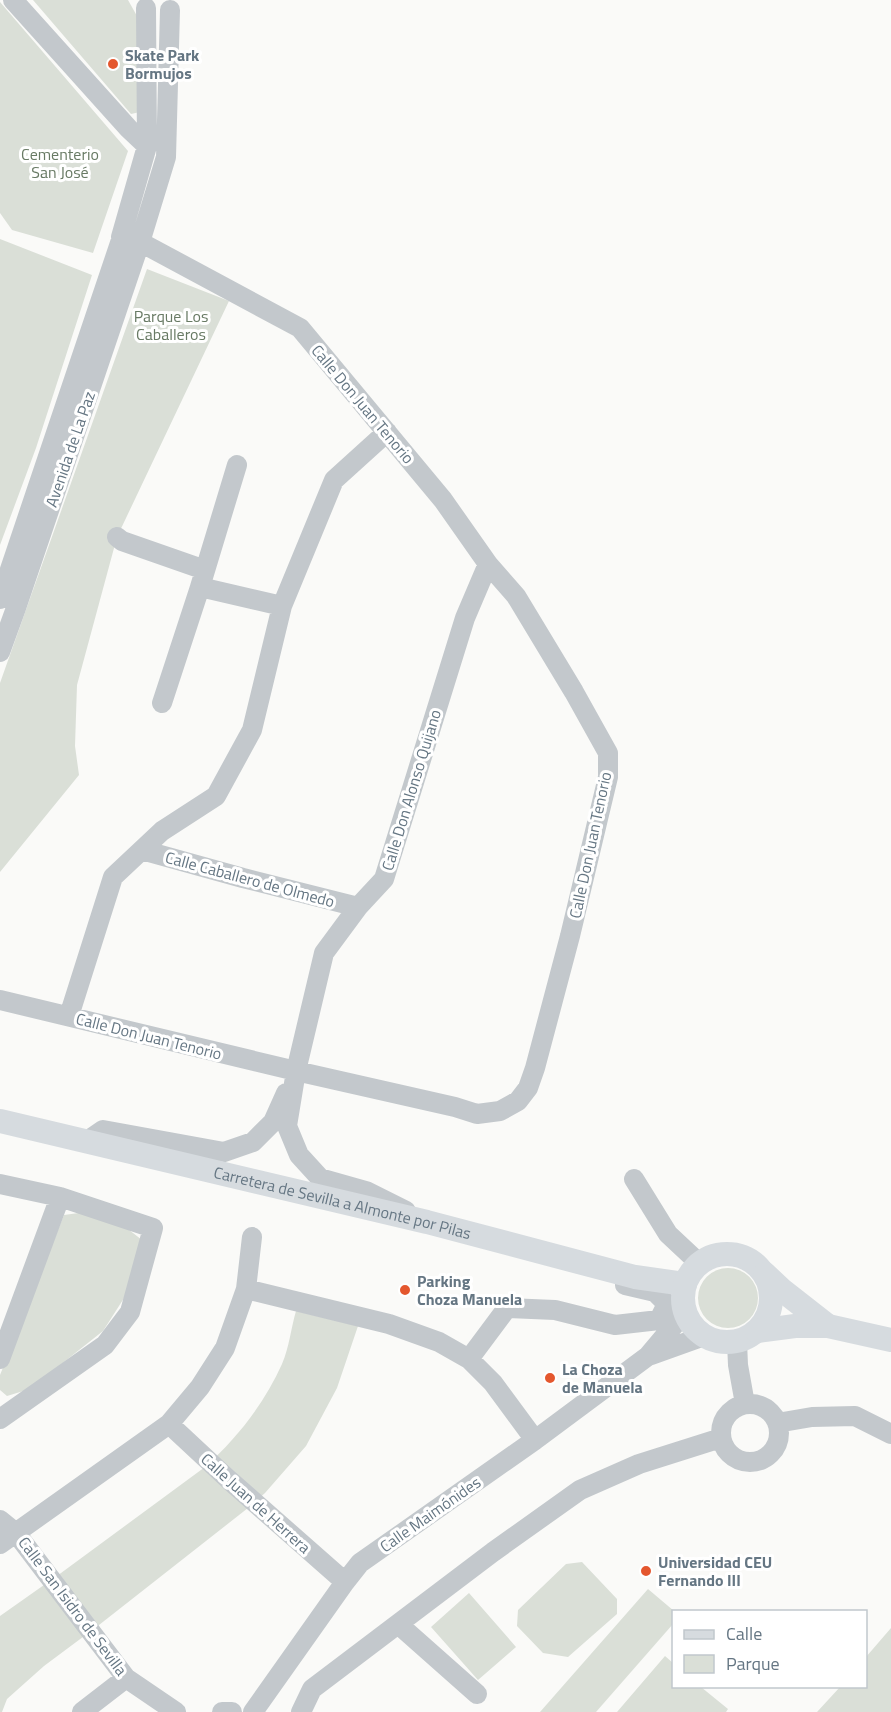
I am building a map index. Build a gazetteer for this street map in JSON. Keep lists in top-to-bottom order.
{
  "streets": {
    "main road": ["Carretera de Sevilla a Almonte por Pilas"],
    "street": [
      "Calle Don Juan Tenorio",
      "Avenida de La Paz",
      "Calle Don Alonso Quijano",
      "Calle Caballero de Olmedo",
      "Calle Juan de Herrera",
      "Calle Maimónides",
      "Calle San Isidro de Sevilla"
    ]
  },
  "crossings": [
    ["Calle Don Juan Tenorio", "Avenida de La Paz"],
    ["Calle Don Juan Tenorio", "Calle Don Alonso Quijano"],
    ["Calle Don Alonso Quijano", "Calle Caballero de Olmedo"],
    ["Carretera de Sevilla a Almonte por Pilas", "Calle Maimónides"],
    ["Calle Juan de Herrera", "Calle Maimónides"]
  ],
  "parks": ["Cementerio San José", "Parque Los Caballeros"],
  "places": [
    "Skate Park Bormujos",
    "Parking Choza Manuela",
    "La Choza de Manuela",
    "Universidad CEU Fernando III"
  ],
  "legend": ["Calle", "Parque"]
}
